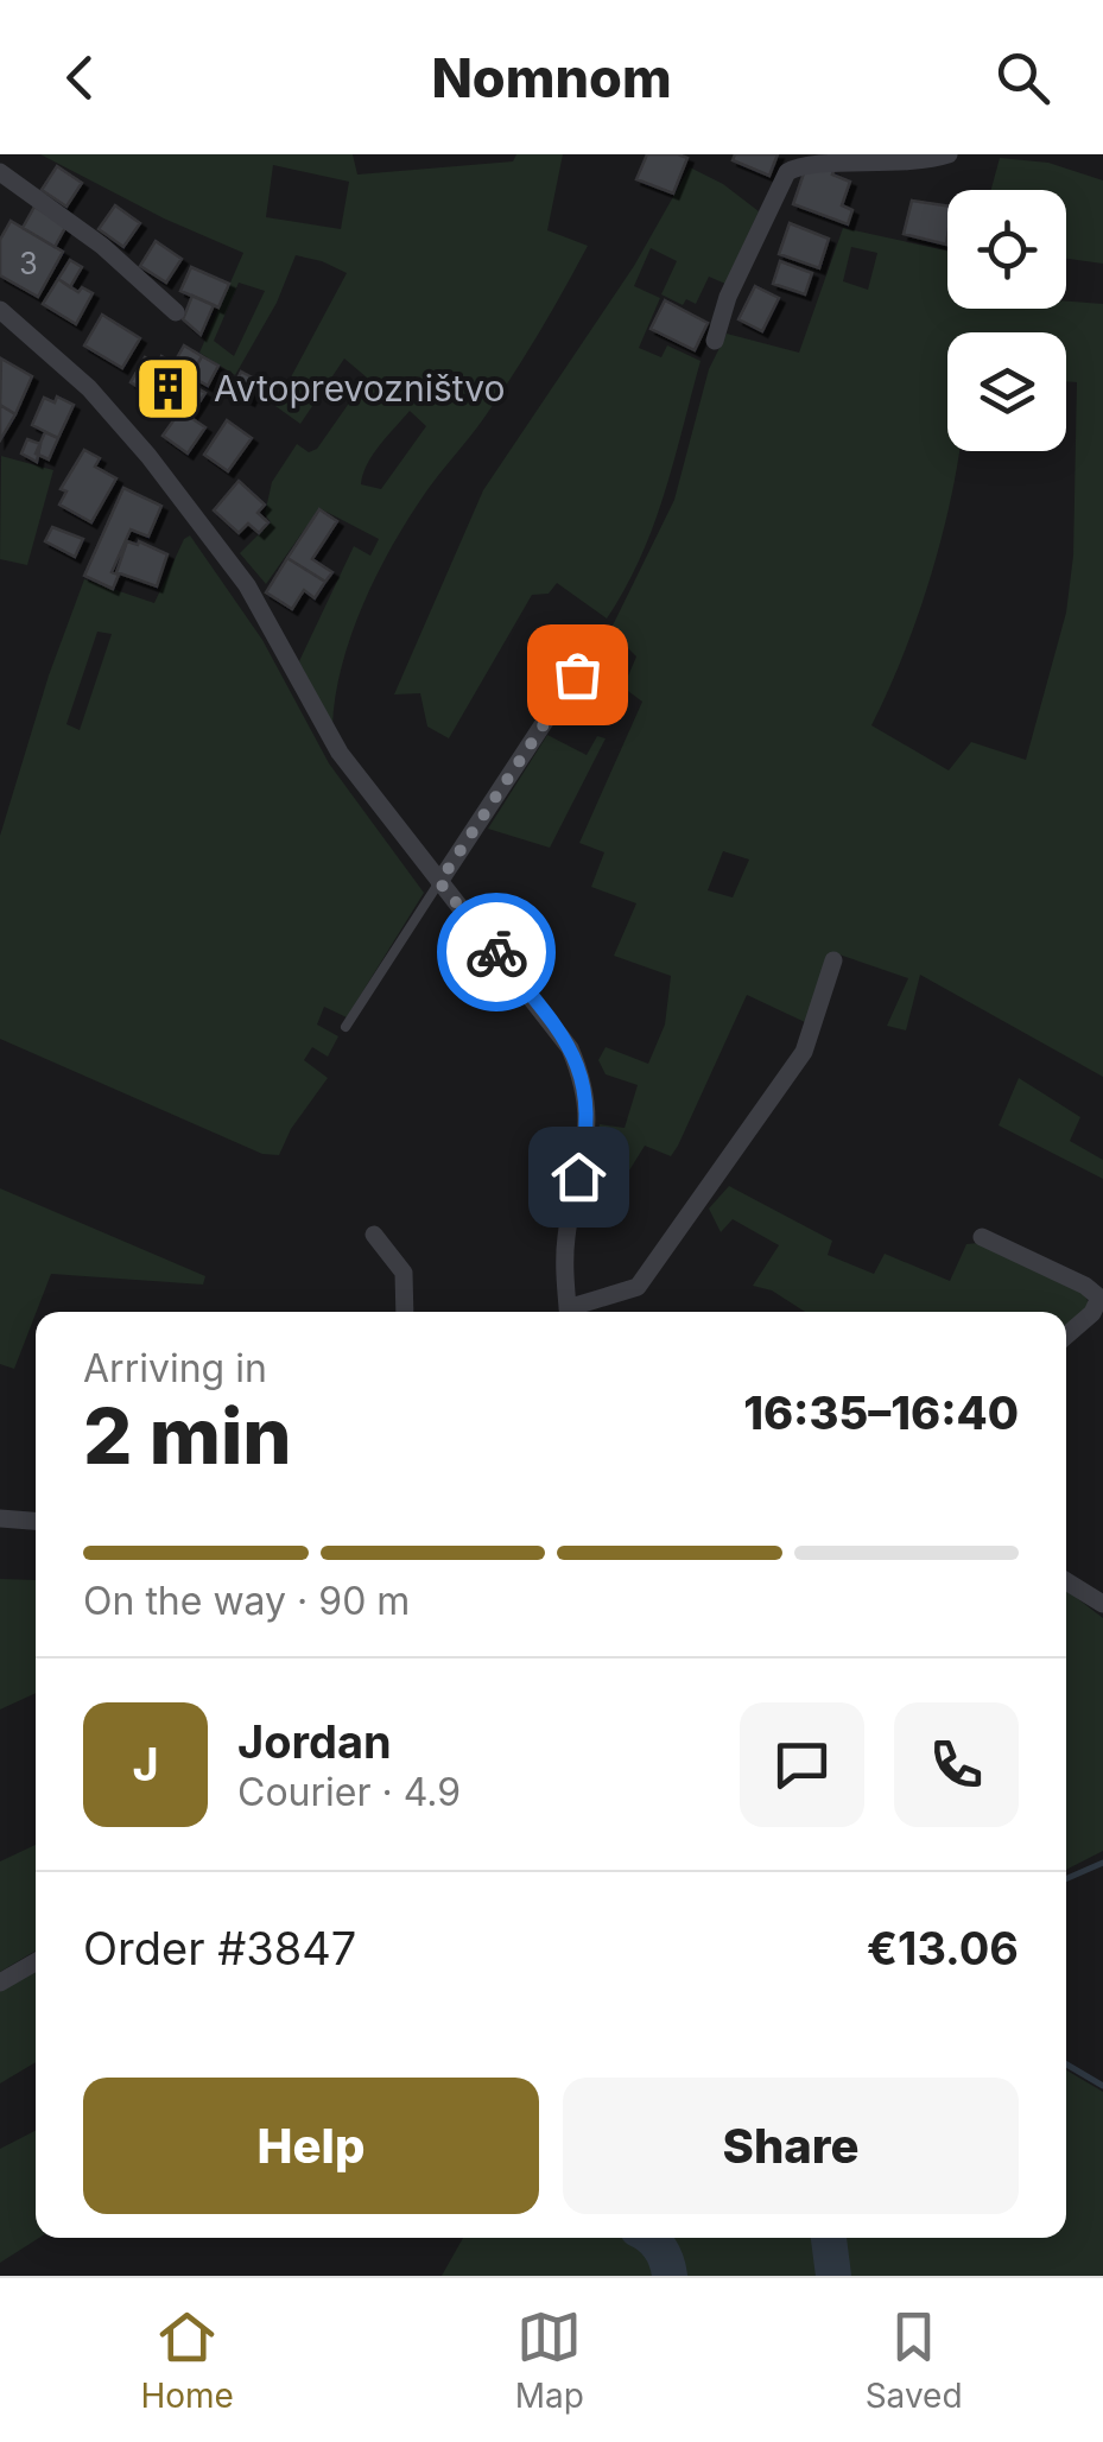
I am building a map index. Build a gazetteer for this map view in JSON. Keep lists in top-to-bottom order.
{
  "places": {
    "building": ["Avtoprevozništvo"]
  },
  "house_numbers": ["3"],
  "page": {
    "header": "Nomnom",
    "heading": ["2 min", "Arriving in", "16:35–16:40"],
    "panel": [
      "Jordan",
      "Courier · 4.9",
      "Order #3847",
      "€13.06"
    ],
    "bar": "On the way · 90 m",
    "round": "J",
    "buttons": ["Help", "Share"],
    "tabs": ["Home", "Map", "Saved"]
  }
}
